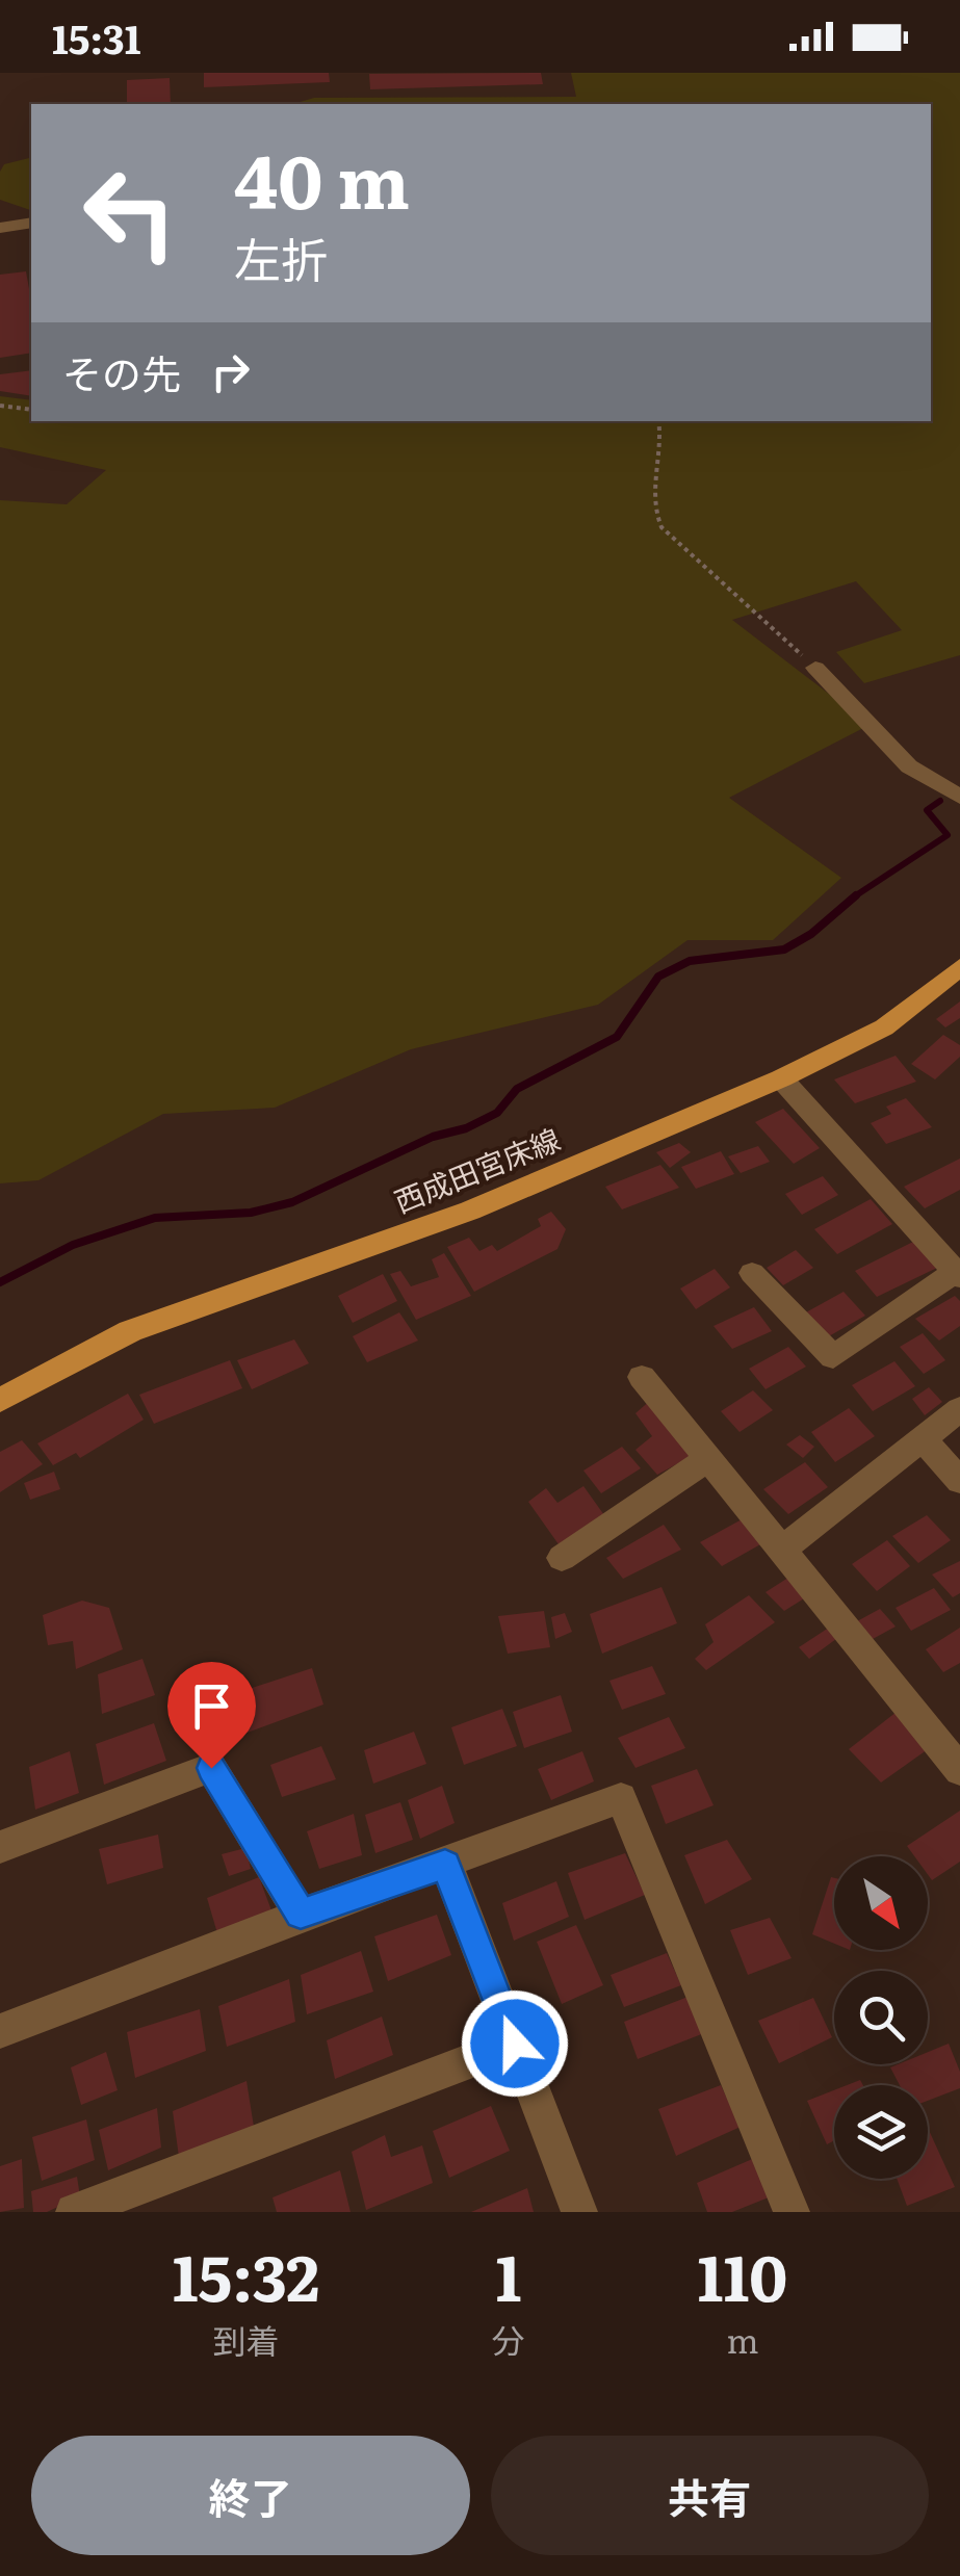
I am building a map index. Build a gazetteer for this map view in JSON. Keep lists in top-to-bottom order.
{
  "streets": {
    "main road": ["西成田宮床線"]
  },
  "north": "bottom right",
  "page": {
    "status": "15:31",
    "turn": ["40 m", "左折"],
    "then": "その先",
    "eta": [
      "15:32",
      "到着",
      "1",
      "分",
      "110",
      "m"
    ],
    "buttons": ["終了", "共有"]
  }
}
